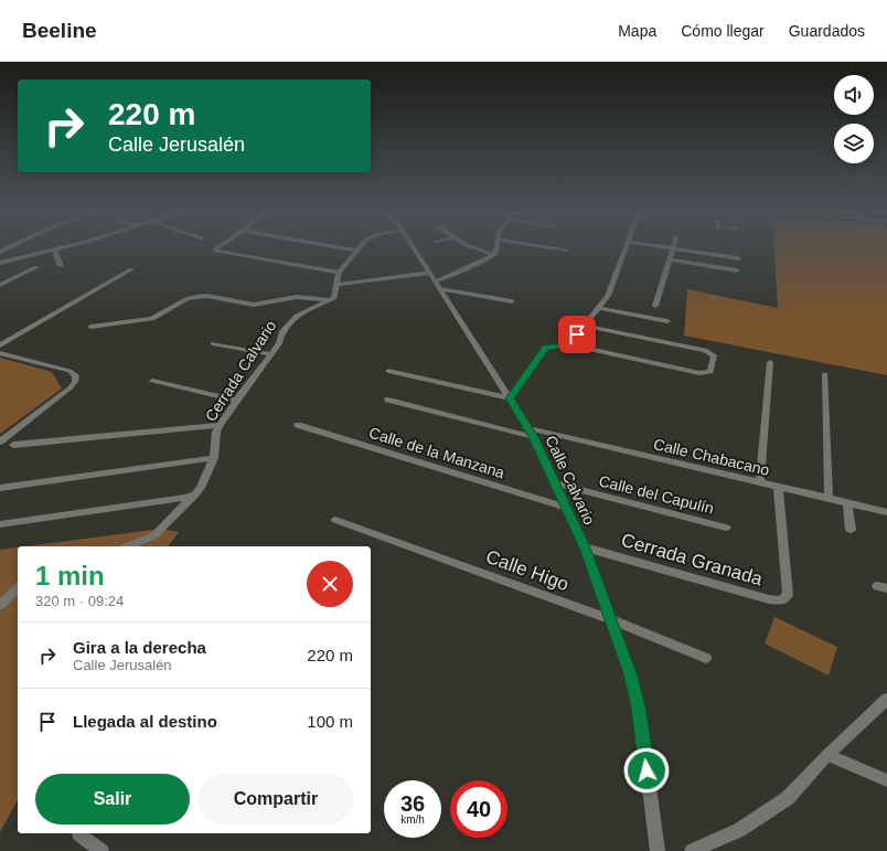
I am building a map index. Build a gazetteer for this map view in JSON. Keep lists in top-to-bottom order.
{
  "streets": {
    "street": [
      "Cerrada Calvario",
      "Calle de la Manzana",
      "Calle Chabacano",
      "Calle Calvario",
      "Calle del Capulín",
      "Cerrada Granada",
      "Calle Higo"
    ]
  },
  "crossings": [
    ["Calle de la Manzana", "Calle Calvario"],
    ["Calle Chabacano", "Calle Calvario"],
    ["Calle Chabacano", "Cerrada Granada"],
    ["Calle Calvario", "Calle del Capulín"],
    ["Calle Calvario", "Cerrada Granada"],
    ["Calle Calvario", "Calle Higo"]
  ],
  "page": {
    "header": "Beeline",
    "nav": ["Mapa", "Cómo llegar", "Guardados"],
    "turn": ["220 m", "Calle Jerusalén"],
    "heading": ["1 min", "320 m · 09:24"],
    "list": [
      {
        "name": "Gira a la derecha",
        "note": "Calle Jerusalén",
        "value": "220 m"
      },
      {
        "name": "Llegada al destino",
        "value": "100 m"
      }
    ],
    "buttons": ["Salir", "Compartir"],
    "speed": "36 km/h",
    "limit": "40"
  }
}
